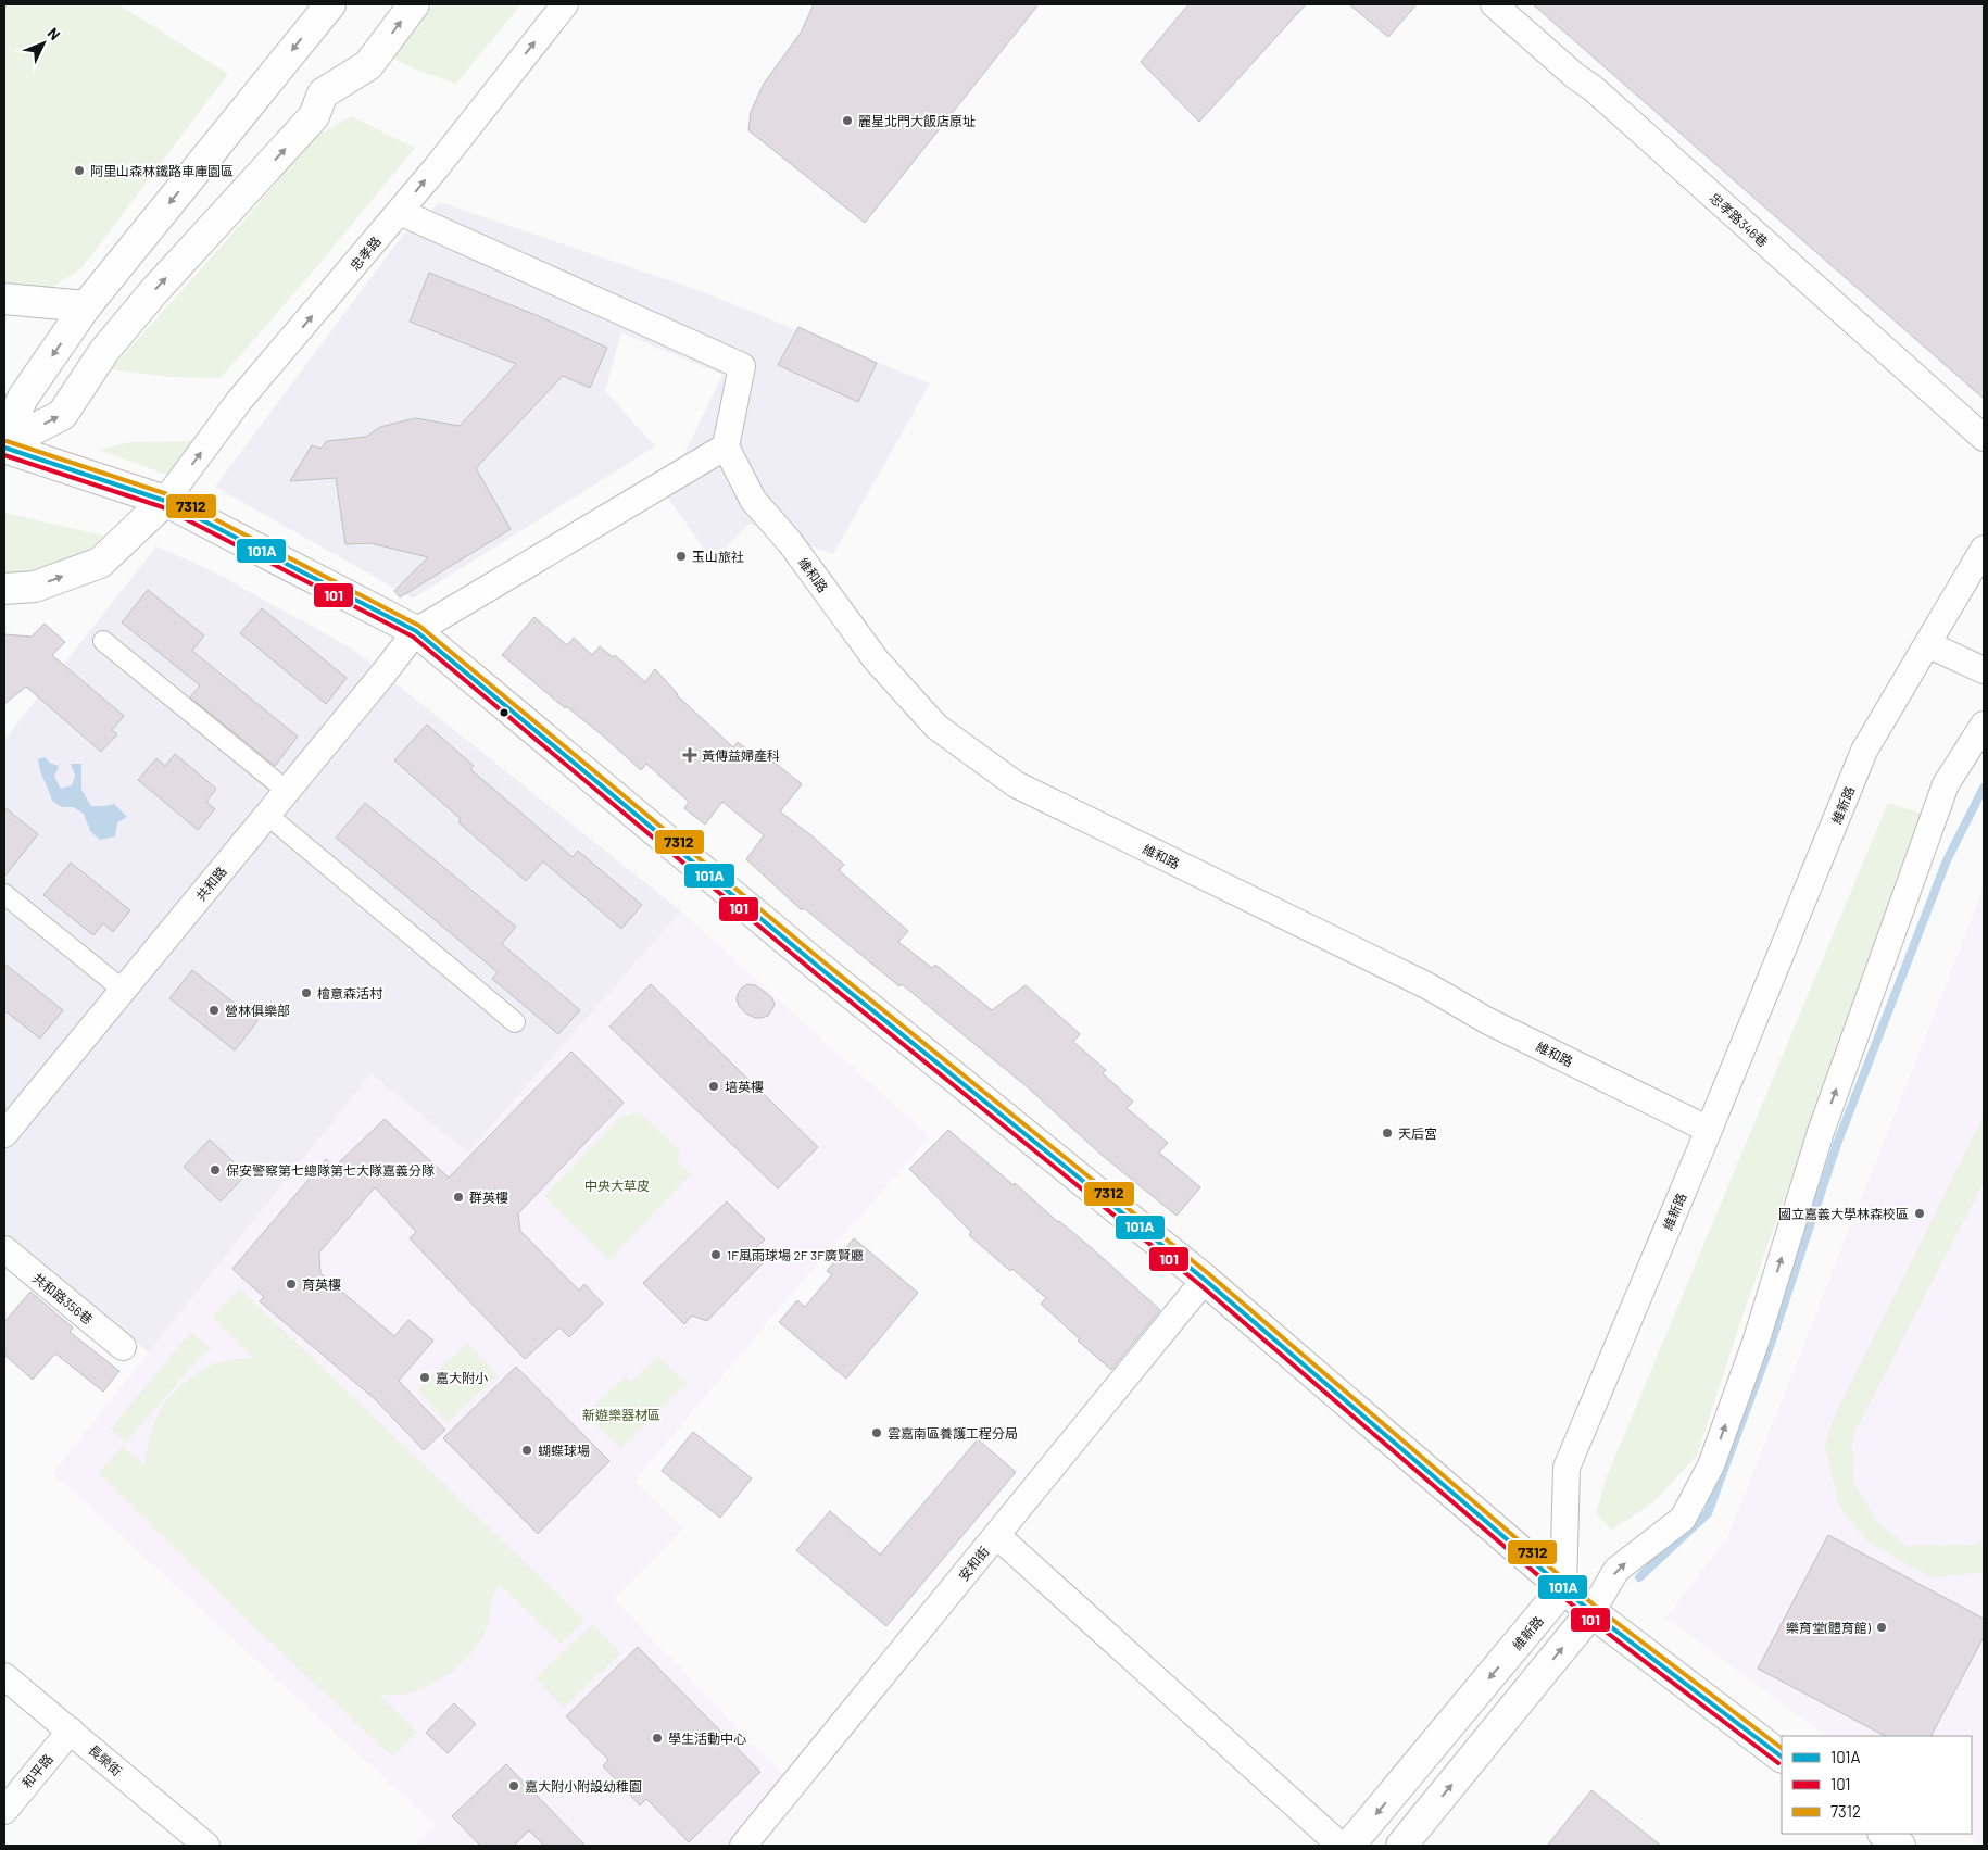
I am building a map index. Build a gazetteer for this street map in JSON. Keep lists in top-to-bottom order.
{
  "streets": {
    "main road": ["維新路"],
    "street": [
      "忠孝路346巷",
      "忠孝路",
      "維和路",
      "共和路",
      "共和路356巷",
      "安和街",
      "長榮街",
      "和平路"
    ]
  },
  "crossings": [
    ["維和路", "維新路"],
    ["長榮街", "和平路"]
  ],
  "one_way": ["忠孝路"],
  "parks": ["中央大草皮", "新遊樂器材區"],
  "places": {
    "other": [
      "麗星北門大飯店原址",
      "阿里山森林鐵路車庫園區",
      "玉山旅社",
      "檜意森活村",
      "營林俱樂部",
      "培英樓",
      "天后宮",
      "保安警察第七總隊第七大隊嘉義分隊",
      "群英樓",
      "國立嘉義大學林森校區",
      "1F風雨球場 2F 3F廣賢廳",
      "育英樓",
      "嘉大附小",
      "雲嘉南區養護工程分局",
      "蝴蝶球場",
      "樂育堂(體育館)",
      "學生活動中心",
      "嘉大附小附設幼稚園"
    ],
    "health": ["黃傳益婦產科"]
  },
  "lines": ["transit line 7312", "transit line 101A", "transit line 101"],
  "legend": ["101A", "101", "7312"],
  "north": "top right"
}
